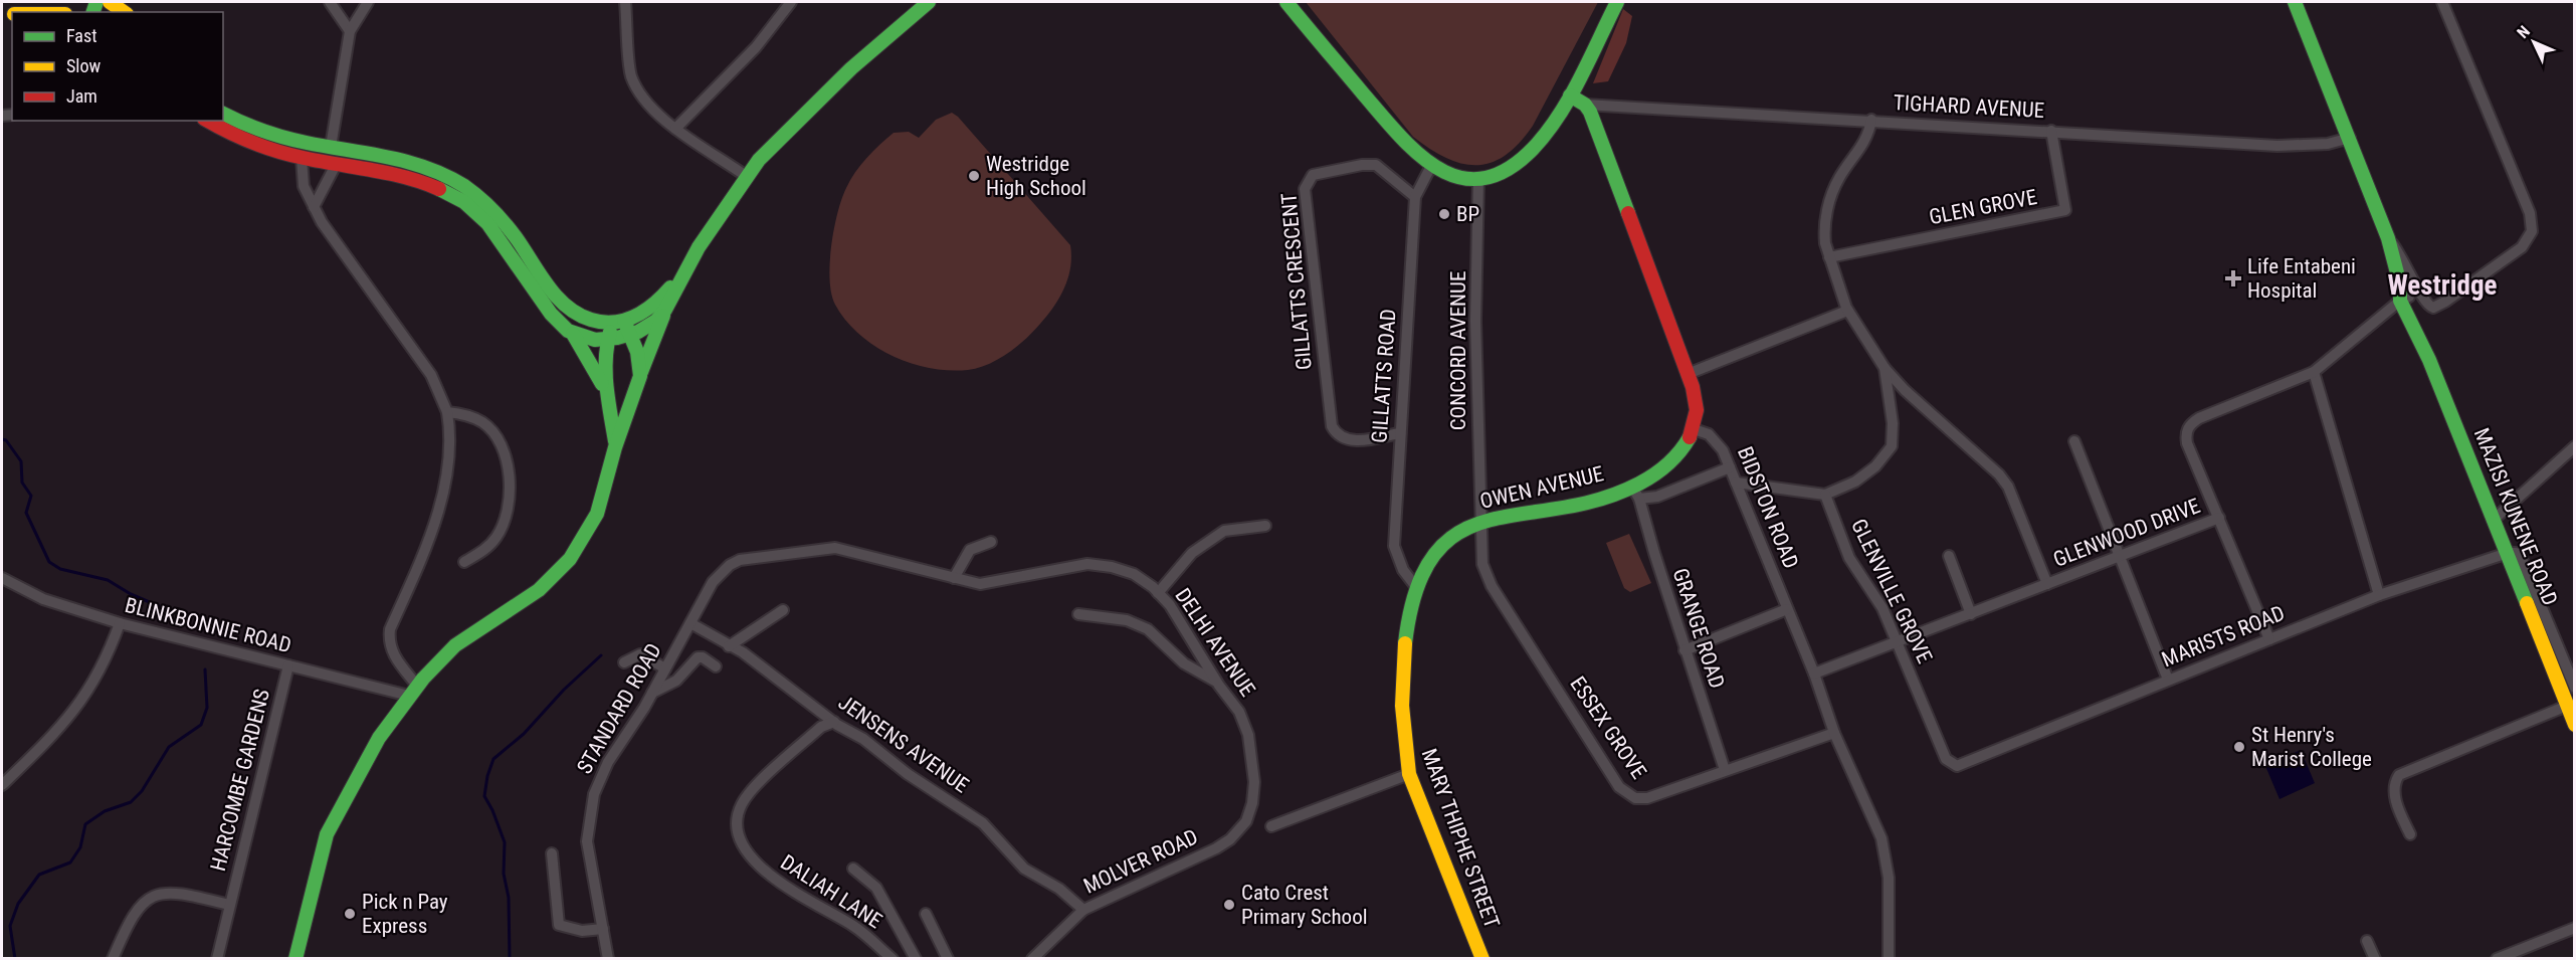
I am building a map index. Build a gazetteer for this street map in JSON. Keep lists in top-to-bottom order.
{
  "streets": {
    "main road": ["OWEN AVENUE", "MAZISI KUNENE ROAD", "MARY THIPHE STREET"],
    "street": [
      "TIGHARD AVENUE",
      "GLEN GROVE",
      "GILLATTS CRESCENT",
      "CONCORD AVENUE",
      "GILLATTS ROAD",
      "BIDSTON ROAD",
      "GLENWOOD DRIVE",
      "GLENVILLE GROVE",
      "BLINKBONNIE ROAD",
      "GRANGE ROAD",
      "MARISTS ROAD",
      "DELHI AVENUE",
      "STANDARD ROAD",
      "ESSEX GROVE",
      "JENSENS AVENUE",
      "HARCOMBE GARDENS",
      "MOLVER ROAD",
      "DALIAH LANE"
    ]
  },
  "crossings": [
    ["TIGHARD AVENUE", "GLEN GROVE"],
    ["TIGHARD AVENUE", "MAZISI KUNENE ROAD"],
    ["GILLATTS CRESCENT", "GILLATTS ROAD"],
    ["CONCORD AVENUE", "OWEN AVENUE"],
    ["CONCORD AVENUE", "ESSEX GROVE"],
    ["GILLATTS ROAD", "OWEN AVENUE"],
    ["GILLATTS ROAD", "MARY THIPHE STREET"],
    ["OWEN AVENUE", "BIDSTON ROAD"],
    ["OWEN AVENUE", "GRANGE ROAD"],
    ["OWEN AVENUE", "ESSEX GROVE"],
    ["OWEN AVENUE", "MARY THIPHE STREET"],
    ["BIDSTON ROAD", "GLENWOOD DRIVE"],
    ["BIDSTON ROAD", "ESSEX GROVE"],
    ["MAZISI KUNENE ROAD", "GLENWOOD DRIVE"],
    ["MAZISI KUNENE ROAD", "MARISTS ROAD"],
    ["GLENWOOD DRIVE", "GLENVILLE GROVE"],
    ["GLENVILLE GROVE", "MARISTS ROAD"],
    ["BLINKBONNIE ROAD", "HARCOMBE GARDENS"],
    ["GRANGE ROAD", "ESSEX GROVE"],
    ["DELHI AVENUE", "STANDARD ROAD"],
    ["DELHI AVENUE", "MOLVER ROAD"],
    ["STANDARD ROAD", "JENSENS AVENUE"],
    ["JENSENS AVENUE", "MOLVER ROAD"],
    ["JENSENS AVENUE", "DALIAH LANE"]
  ],
  "districts": ["Westridge"],
  "places": {
    "other": [
      "Westridge High School",
      "BP",
      "St Henry's Marist College",
      "Cato Crest Primary School",
      "Pick n Pay Express"
    ],
    "health": ["Life Entabeni Hospital"]
  },
  "legend": ["Fast", "Slow", "Jam"],
  "north": "top left"
}
